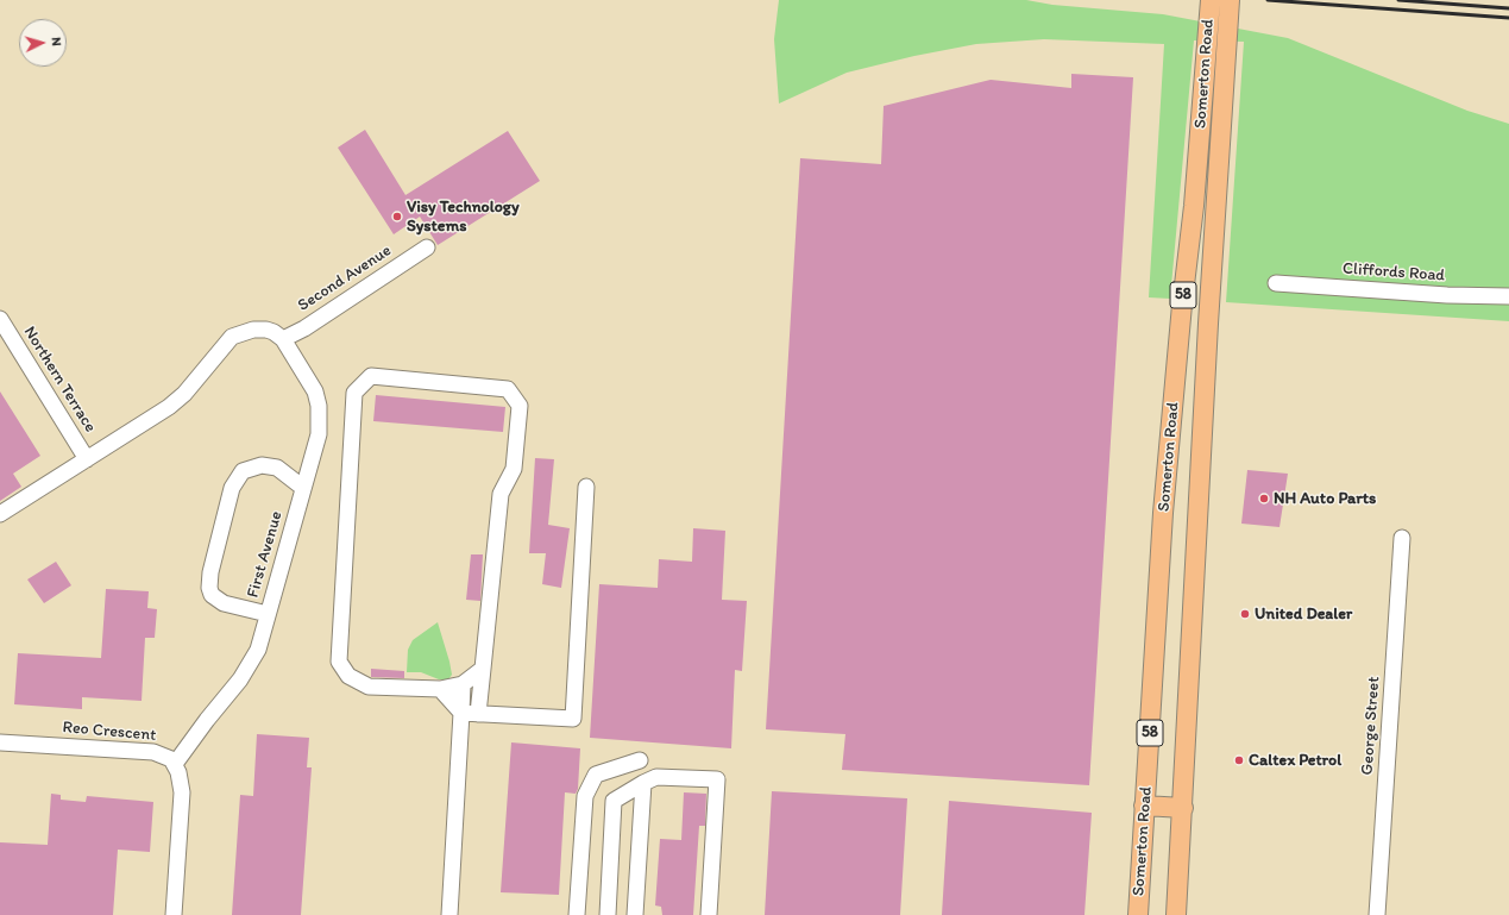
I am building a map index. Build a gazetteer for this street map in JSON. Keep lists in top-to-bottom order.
{
  "streets": {
    "main road": ["Somerton Road", "58"],
    "street": [
      "Cliffords Road",
      "Second Avenue",
      "Northern Terrace",
      "First Avenue",
      "George Street",
      "Reo Crescent"
    ]
  },
  "crossings": [
    ["Second Avenue", "First Avenue"],
    ["First Avenue", "Reo Crescent"]
  ],
  "places": [
    "Visy Technology Systems",
    "NH Auto Parts",
    "United Dealer",
    "Caltex Petrol"
  ],
  "north": "right"
}
